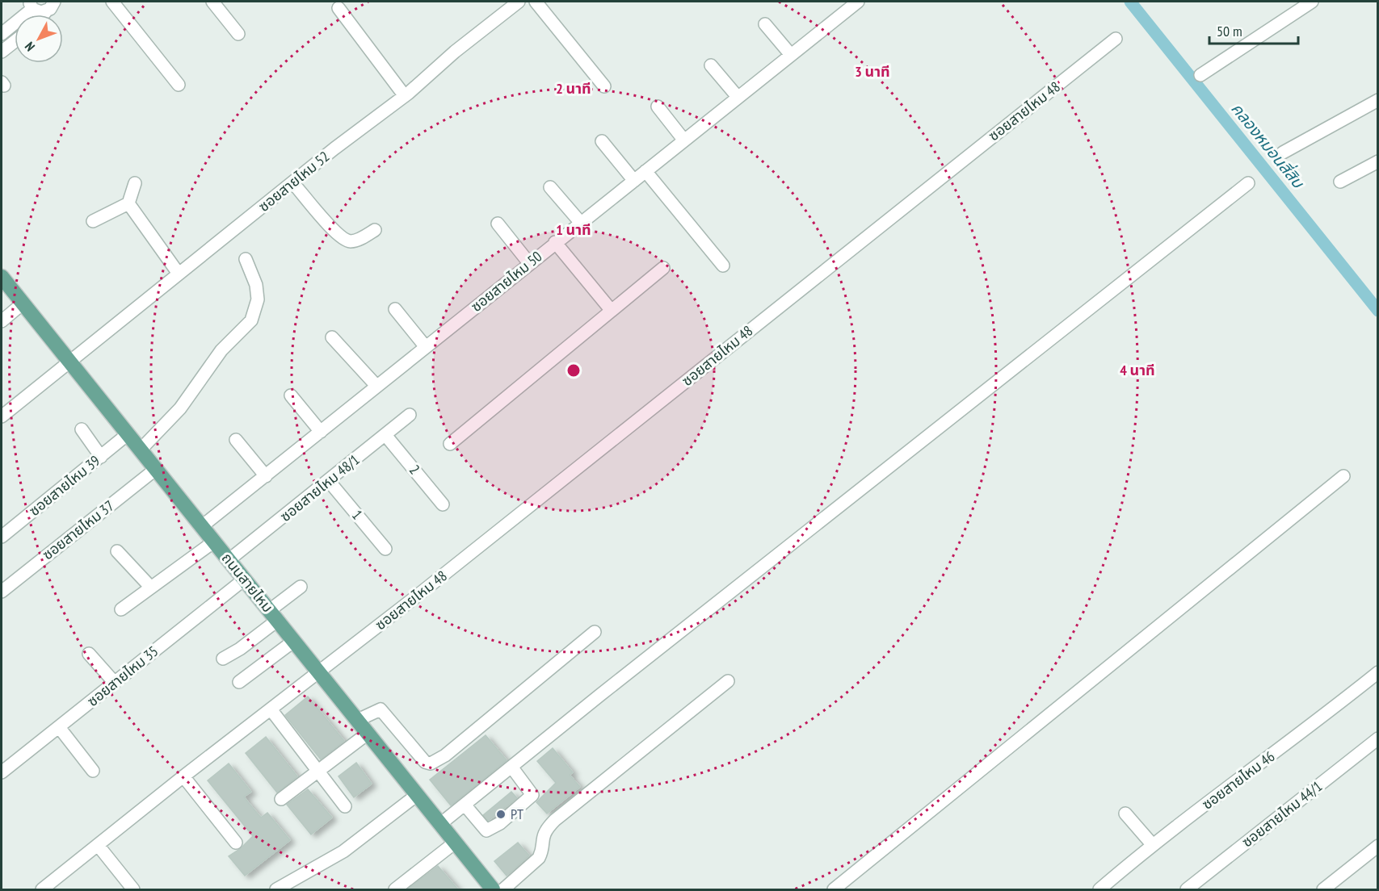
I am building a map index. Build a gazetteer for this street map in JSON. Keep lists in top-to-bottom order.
{
  "streets": {
    "main road": ["ถนนสายไหม"],
    "street": [
      "ซอยสายไหม 48",
      "ซอยสายไหม 52",
      "ซอยสายไหม 50",
      "2",
      "ซอยสายไหม 39",
      "ซอยสายไหม 48/1",
      "1",
      "ซอยสายไหม 37",
      "ซอยสายไหม 35",
      "ซอยสายไหม 46",
      "ซอยสายไหม 44/1"
    ]
  },
  "crossings": [
    ["ซอยสายไหม 48", "ถนนสายไหม"],
    ["ซอยสายไหม 52", "ถนนสายไหม"],
    ["ซอยสายไหม 50", "ถนนสายไหม"],
    ["2", "ซอยสายไหม 48/1"],
    ["ซอยสายไหม 39", "ถนนสายไหม"],
    ["ซอยสายไหม 48/1", "1"],
    ["ซอยสายไหม 48/1", "ถนนสายไหม"],
    ["ซอยสายไหม 37", "ถนนสายไหม"],
    ["ถนนสายไหม", "ซอยสายไหม 35"]
  ],
  "water": ["คลองหมอนสี่สิบ"],
  "places": ["PT"],
  "scale_bar": "50 m",
  "north": "bottom left",
  "rings": [
    "3 นาที",
    "2 นาที",
    "1 นาที",
    "4 นาที"
  ]
}
